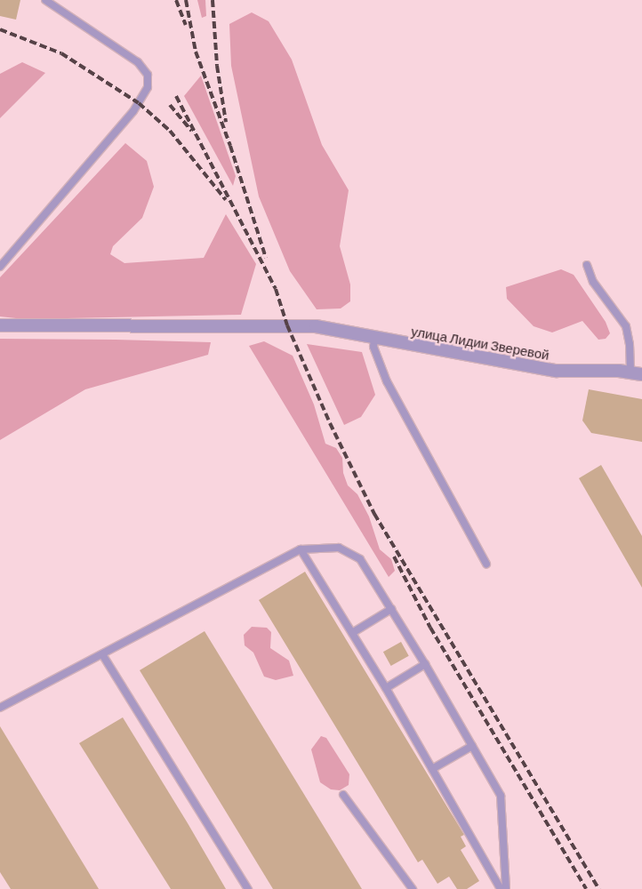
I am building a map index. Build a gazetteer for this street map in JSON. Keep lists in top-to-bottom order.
{
  "streets": {
    "street": ["улица Лидии Зверевой"]
  }
}
